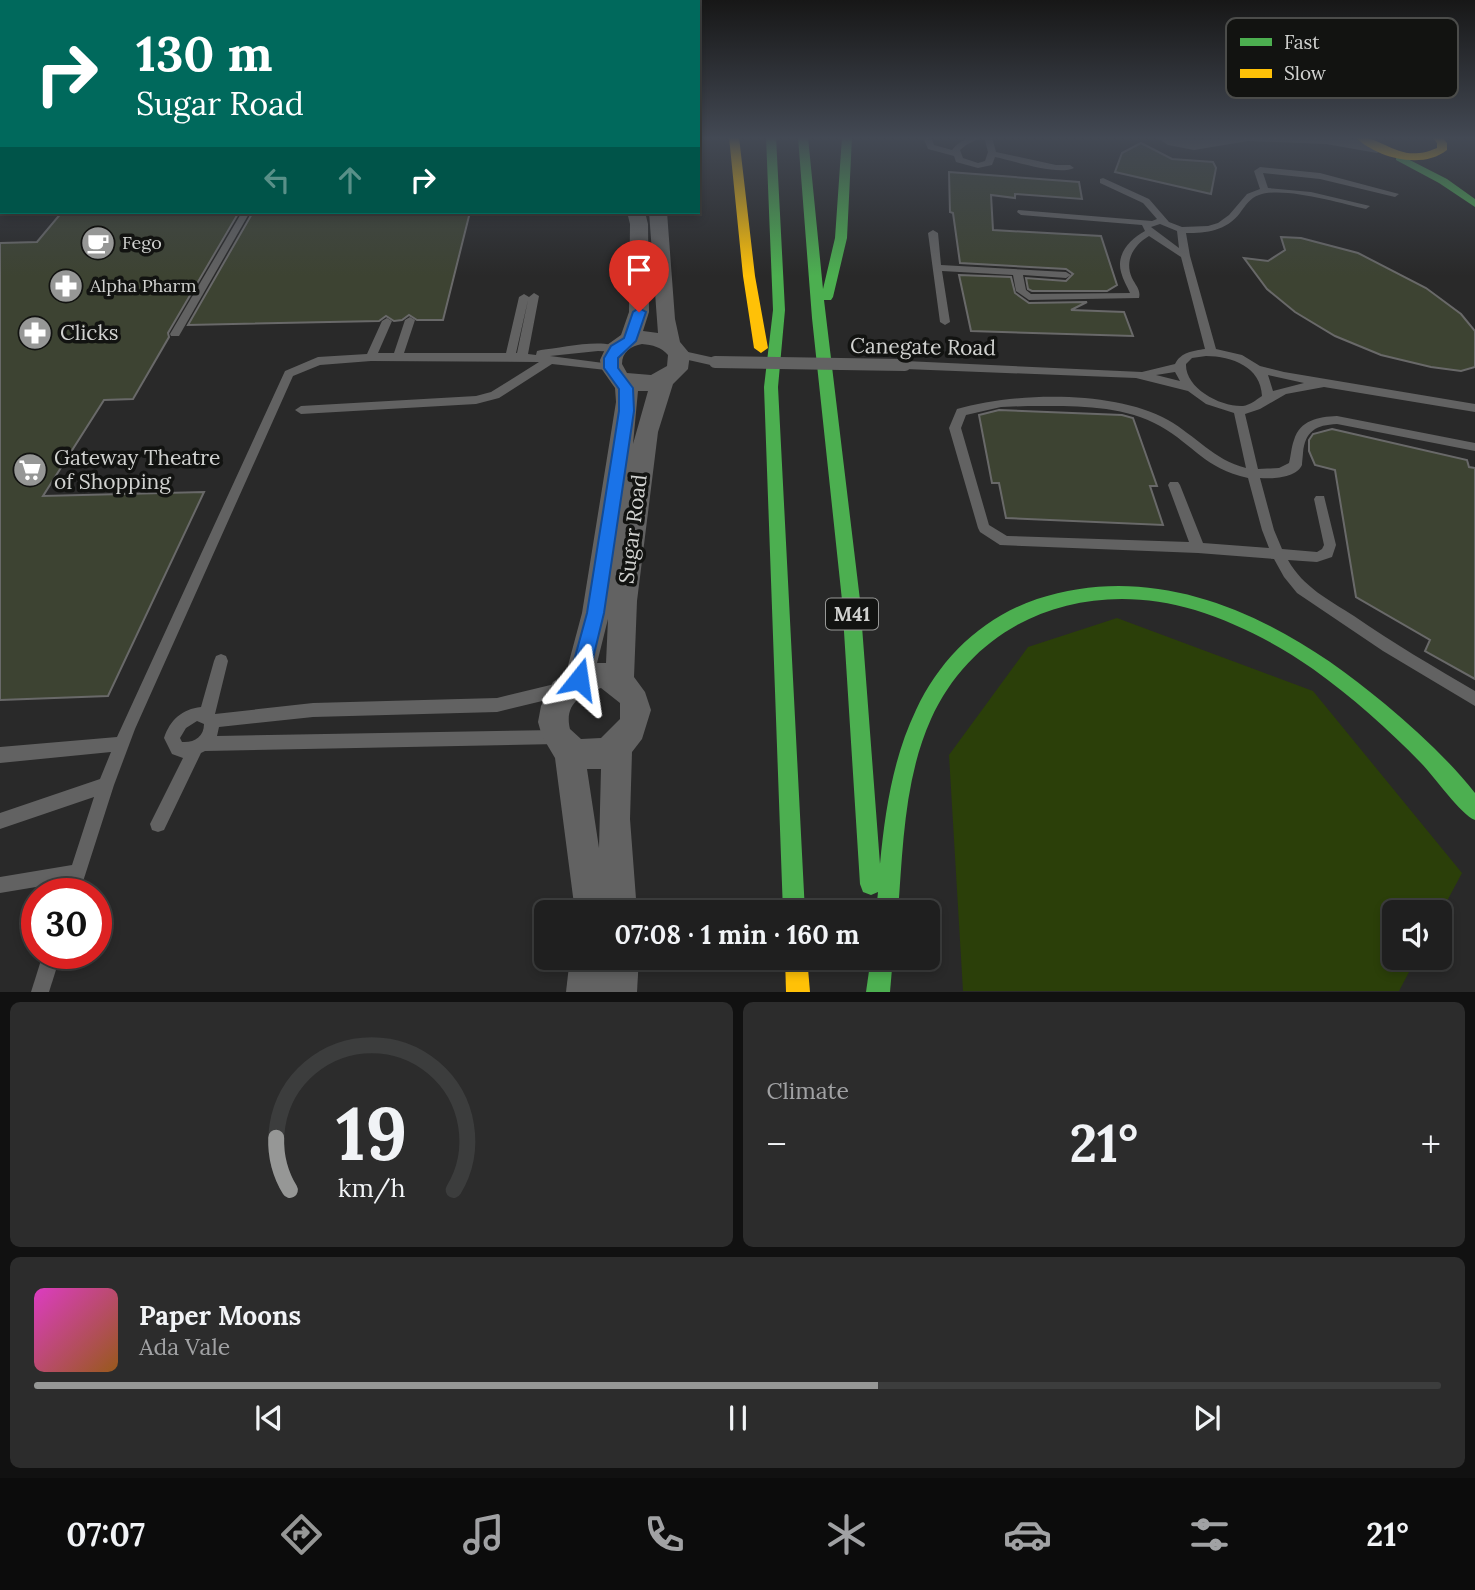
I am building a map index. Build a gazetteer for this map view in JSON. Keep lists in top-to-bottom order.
{
  "streets": {
    "main road": ["M41"],
    "street": ["Sugar Road"],
    "lane": ["Canegate Road"]
  },
  "crossings": [
    ["Canegate Road", "Sugar Road"]
  ],
  "places": {
    "cafe": ["Fego"],
    "pharmacy": ["Alpha Pharm", "Clicks"],
    "supermarket": ["Gateway Theatre of Shopping"]
  },
  "legend": ["Fast", "Slow"],
  "page": {
    "turn": ["130 m", "Sugar Road"],
    "limit": "30",
    "trip": "07:08 · 1 min · 160 m",
    "tile": "Climate",
    "heat": ["−", "21°", "+"],
    "song": ["Paper Moons", "Ada Vale"],
    "tabs": ["07:07", "21°"],
    "gauge": ["19", "km/h"]
  }
}
